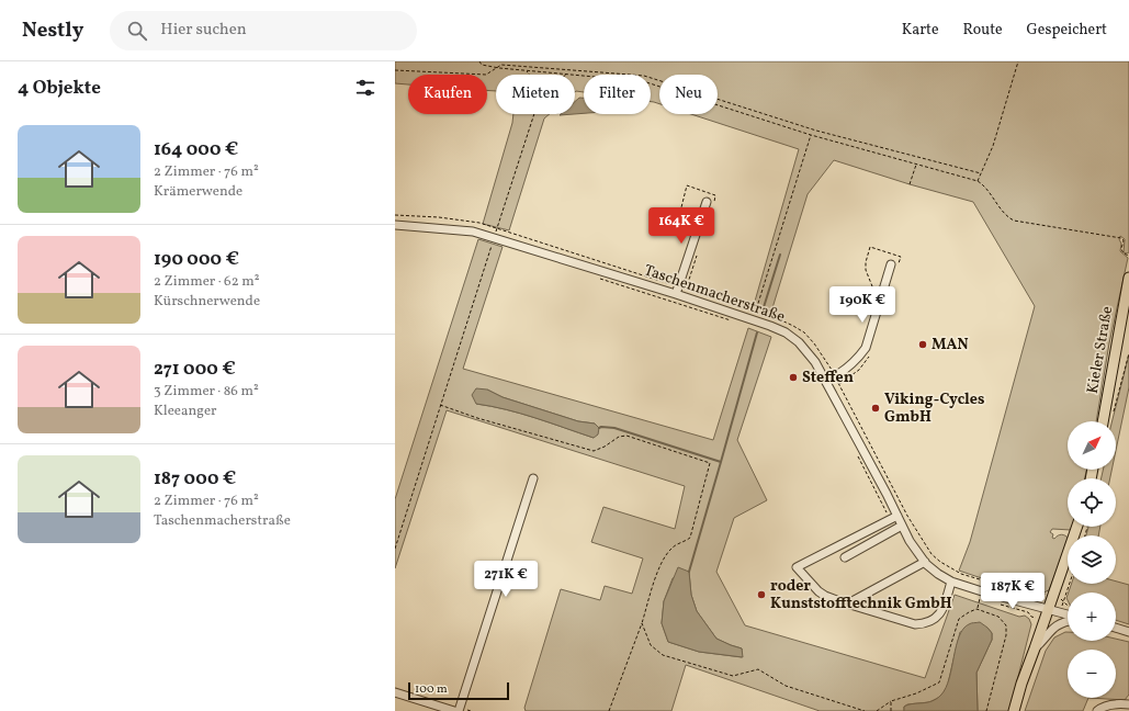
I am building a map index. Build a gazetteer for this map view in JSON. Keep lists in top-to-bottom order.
{
  "streets": {
    "main road": ["Kieler Straße"],
    "street": ["Taschenmacherstraße"]
  },
  "places": [
    "MAN",
    "Steffen",
    "Viking-Cycles GmbH",
    "roder Kunststofftechnik GmbH"
  ],
  "scale_bar": "100 m",
  "north": "top right",
  "page": {
    "header": "Nestly",
    "search": "Hier suchen",
    "nav": ["Karte", "Route", "Gespeichert"],
    "heading": "4 Objekte",
    "chip": [
      "Kaufen",
      "Mieten",
      "Filter",
      "Neu"
    ],
    "list": [
      {
        "name": "164 000 €",
        "note": "2 Zimmer · 76 m² · Krämerwende"
      },
      {
        "name": "190 000 €",
        "note": "2 Zimmer · 62 m² · Kürschnerwende"
      },
      {
        "name": "271 000 €",
        "note": "3 Zimmer · 86 m² · Kleeanger"
      },
      {
        "name": "187 000 €",
        "note": "2 Zimmer · 76 m² · Taschenmacherstraße"
      }
    ],
    "price": [
      "164K €",
      "190K €",
      "271K €",
      "187K €"
    ],
    "map_buttons": ["+", "−"],
    "scale": "100 m"
  }
}
